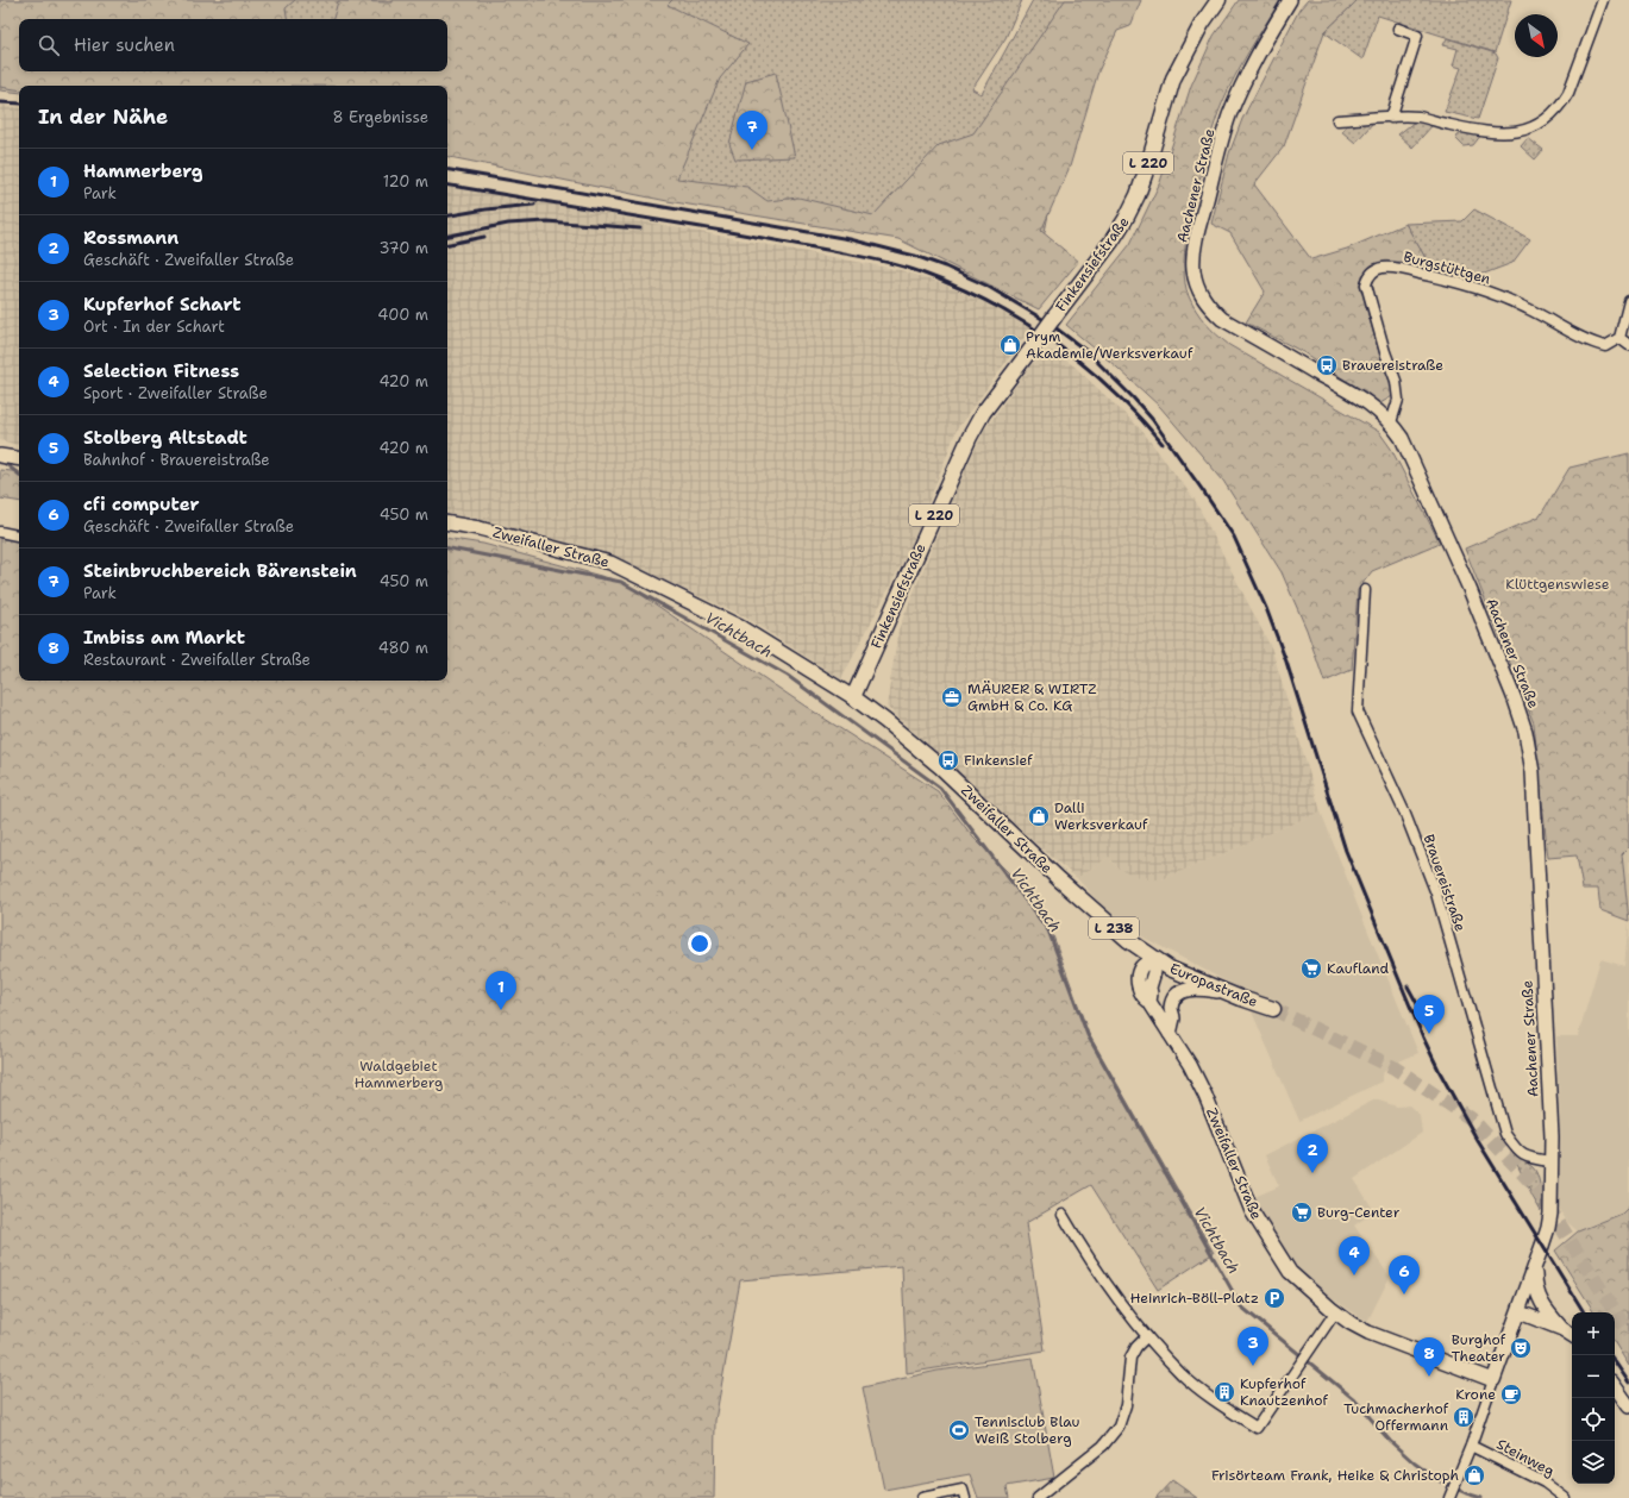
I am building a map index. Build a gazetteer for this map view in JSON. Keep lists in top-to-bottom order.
{
  "streets": {
    "main road": [
      "L 220",
      "Finkensiefstraße",
      "Zweifaller Straße",
      "L 238",
      "Europastraße"
    ],
    "street": [
      "Aachener Straße",
      "Burgstüttgen",
      "Brauereistraße",
      "Steinweg"
    ]
  },
  "crossings": [
    ["Aachener Straße", "Burgstüttgen"],
    ["Aachener Straße", "Zweifaller Straße"],
    ["Aachener Straße", "Brauereistraße"],
    ["Aachener Straße", "Steinweg"],
    ["Finkensiefstraße", "Zweifaller Straße"],
    ["Zweifaller Straße", "Europastraße"]
  ],
  "water": ["Vichtbach"],
  "parks": ["Klüttgenswiese", "Waldgebiet Hammerberg"],
  "places": {
    "shop": ["Prym Akademie/Werksverkauf", "Dalli Werksverkauf", "Frisörteam Frank, Heike & Christoph"],
    "bus stop": ["Brauereistraße", "Finkensief"],
    "office": ["MÄURER & WIRTZ GmbH & Co. KG"],
    "supermarket": ["Kaufland", "Burg-Center"],
    "parking": ["Heinrich-Böll-Platz"],
    "theatre": ["Burghof Theater"],
    "building": ["Kupferhof Knautzenhof", "Tuchmacherhof Offermann"],
    "cafe": ["Krone"],
    "sports": ["Tennisclub Blau Weiß Stolberg"]
  },
  "north": "bottom right",
  "page": {
    "search": "Hier suchen",
    "heading": ["In der Nähe", "8 Ergebnisse"],
    "pins": [
      "7",
      "1",
      "5",
      "2",
      "4",
      "6",
      "3",
      "8"
    ],
    "list": [
      {
        "mark": "1",
        "name": "Hammerberg",
        "note": "Park",
        "value": "120 m"
      },
      {
        "mark": "2",
        "name": "Rossmann",
        "note": "Geschäft · Zweifaller Straße",
        "value": "370 m"
      },
      {
        "mark": "3",
        "name": "Kupferhof Schart",
        "note": "Ort · In der Schart",
        "value": "400 m"
      },
      {
        "mark": "4",
        "name": "Selection Fitness",
        "note": "Sport · Zweifaller Straße",
        "value": "420 m"
      },
      {
        "mark": "5",
        "name": "Stolberg Altstadt",
        "note": "Bahnhof · Brauereistraße",
        "value": "420 m"
      },
      {
        "mark": "6",
        "name": "cfi computer",
        "note": "Geschäft · Zweifaller Straße",
        "value": "450 m"
      },
      {
        "mark": "7",
        "name": "Steinbruchbereich Bärenstein",
        "note": "Park",
        "value": "450 m"
      },
      {
        "mark": "8",
        "name": "Imbiss am Markt",
        "note": "Restaurant · Zweifaller Straße",
        "value": "480 m"
      }
    ],
    "map_buttons": ["+", "−"]
  }
}
